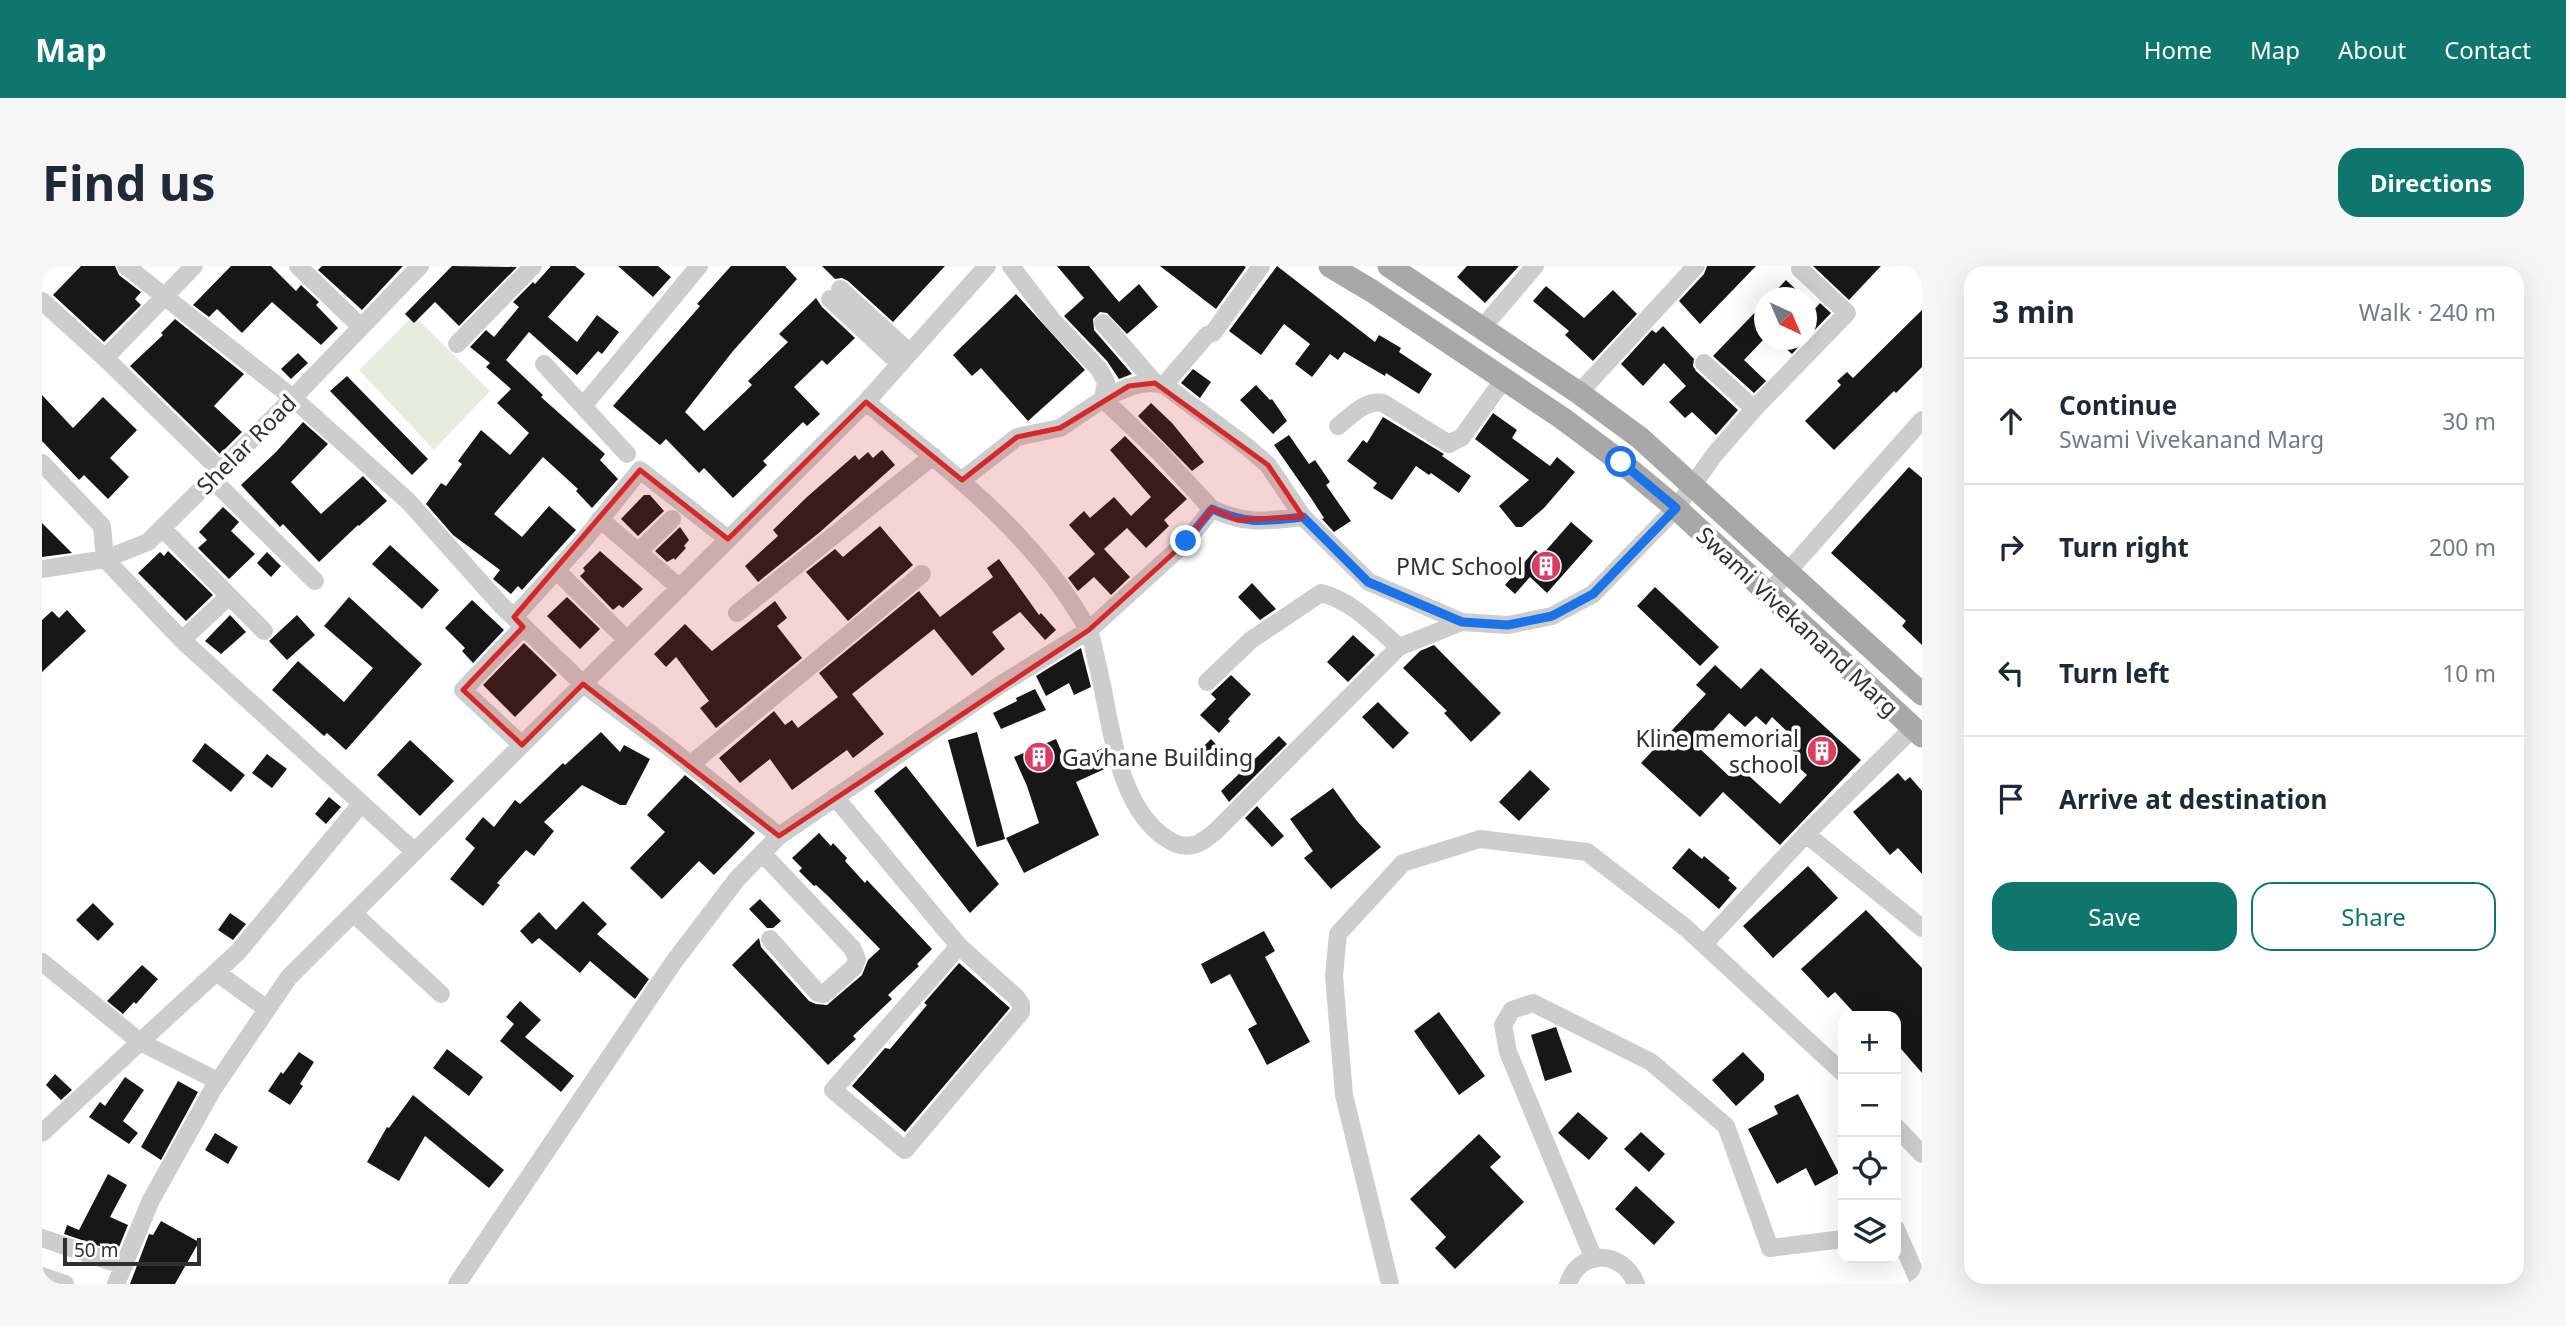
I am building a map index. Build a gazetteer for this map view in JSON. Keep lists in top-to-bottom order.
{
  "streets": {
    "main road": ["Swami Vivekanand Marg"],
    "street": ["Shelar Road"]
  },
  "places": {
    "building": ["PMC School", "Kline memorial school", "Gavhane Building"]
  },
  "scale_bar": "50 m",
  "north": "bottom right",
  "page": {
    "header": "Map",
    "nav": [
      "Home",
      "Map",
      "About",
      "Contact"
    ],
    "buttons": [
      "Directions",
      ["Save", "Share"]
    ],
    "title": "Find us",
    "heading": ["3 min", "Walk · 240 m"],
    "list": [
      ["Continue", "Swami Vivekanand Marg", "30 m"],
      ["Turn right", "200 m"],
      ["Turn left", "10 m"],
      "Arrive at destination"
    ],
    "map_buttons": ["+", "−"],
    "scale": "50 m"
  }
}
